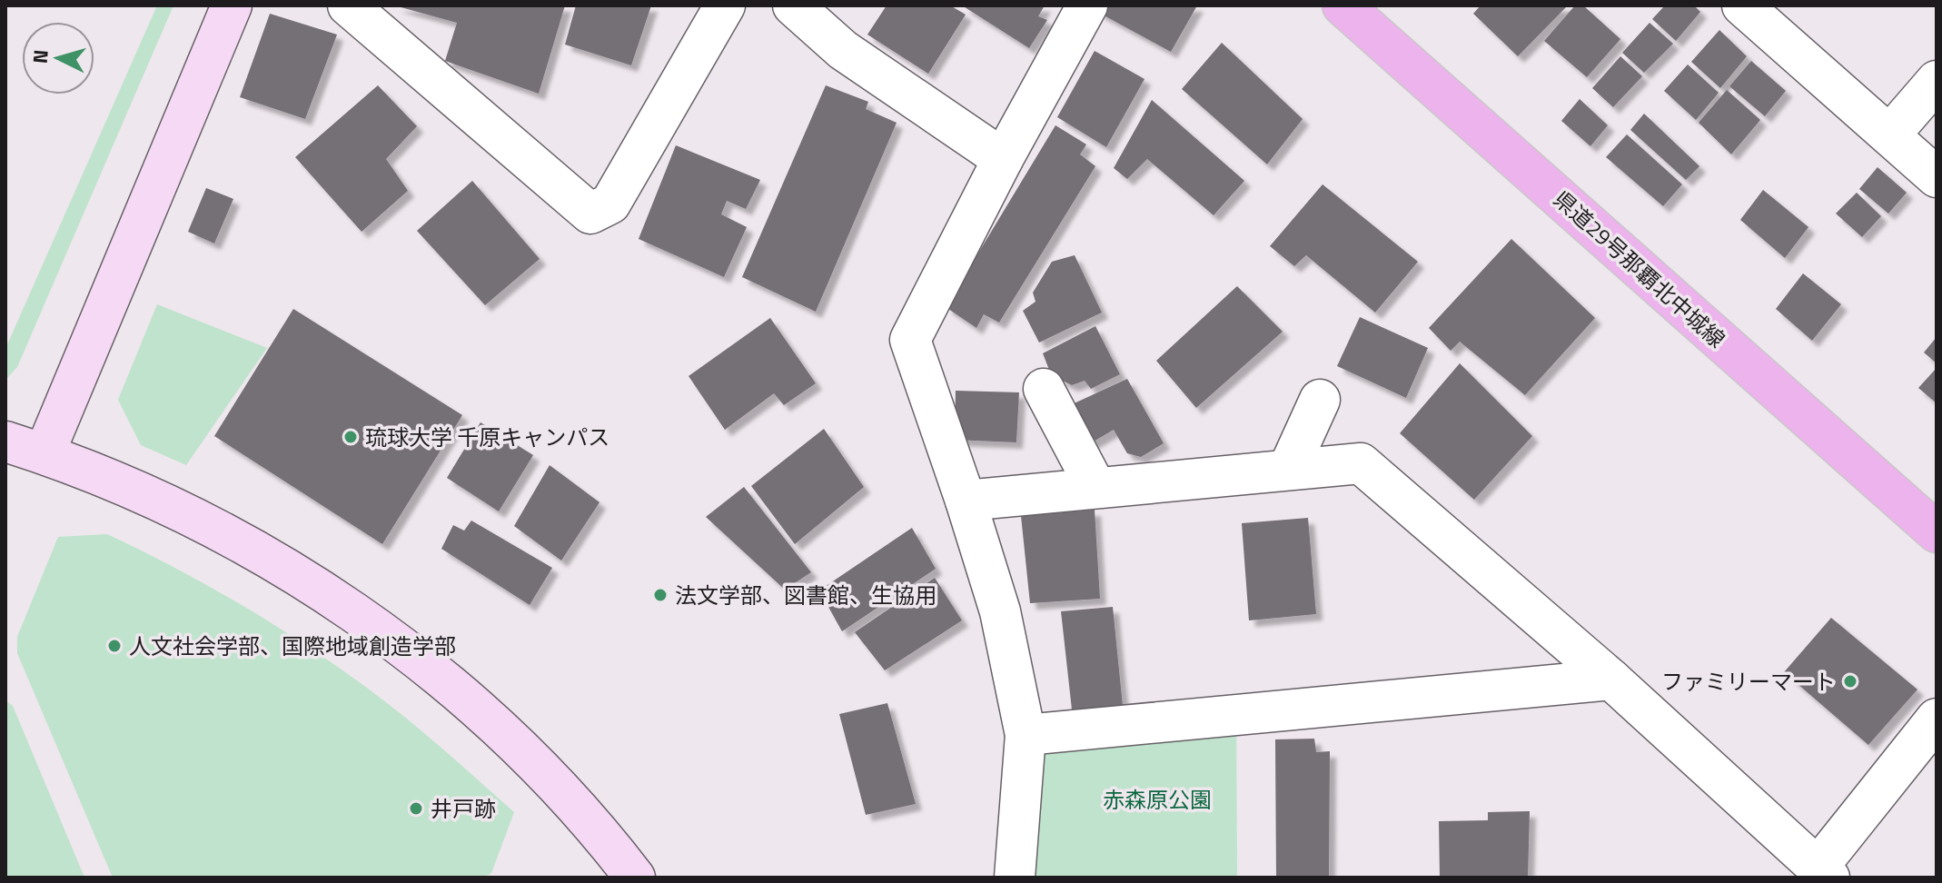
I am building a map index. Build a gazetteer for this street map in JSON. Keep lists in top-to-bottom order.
{
  "streets": {
    "main road": ["県道29号那覇北中城線"]
  },
  "parks": ["赤森原公園"],
  "places": [
    "琉球大学 千原キャンパス",
    "法文学部、図書館、生協用",
    "人文社会学部、国際地域創造学部",
    "ファミリーマート",
    "井戸跡"
  ],
  "north": "left"
}
